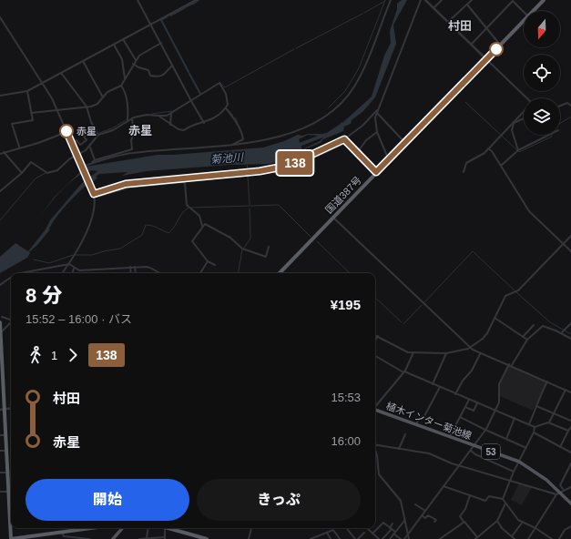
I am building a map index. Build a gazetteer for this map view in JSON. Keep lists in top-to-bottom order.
{
  "streets": {
    "highway": ["国道387号"],
    "main road": ["植木インター菊池線", "53"]
  },
  "districts": ["村田", "赤星"],
  "water": ["菊池川"],
  "places": ["赤星"],
  "lines": ["bus line 138"],
  "north": "bottom",
  "page": {
    "on_map": "138",
    "heading": ["8 分", "15:52 – 16:00 · バス", "¥195"],
    "legs": ["1", "138"],
    "list": [
      {
        "name": "村田",
        "value": "15:53"
      },
      {
        "name": "赤星",
        "value": "16:00"
      }
    ],
    "buttons": ["開始", "きっぷ"]
  }
}
